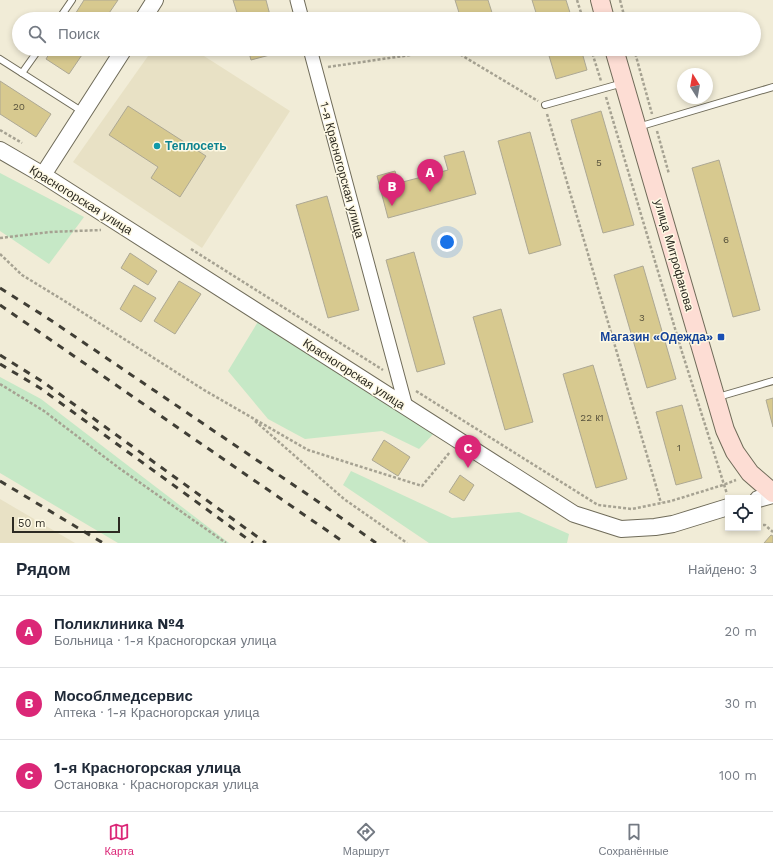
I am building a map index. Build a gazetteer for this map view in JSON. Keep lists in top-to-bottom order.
{
  "streets": {
    "main road": ["улица Митрофанова"],
    "street": ["1-я Красногорская улица", "Красногорская улица"]
  },
  "crossings": [
    ["1-я Красногорская улица", "Красногорская улица"]
  ],
  "places": {
    "other": ["Теплосеть"],
    "transit": ["Магазин «Одежда»"]
  },
  "house_numbers": [
    "20",
    "5",
    "6",
    "3",
    "22 к1",
    "1"
  ],
  "scale_bar": "50 m",
  "north": "top",
  "page": {
    "search": "Поиск",
    "pins": ["A", "B", "C"],
    "scale": "50 m",
    "heading": ["Рядом", "Найдено: 3"],
    "list": [
      {
        "mark": "A",
        "name": "Поликлиника №4",
        "note": "Больница · 1-я Красногорская улица",
        "value": "20 m"
      },
      {
        "mark": "B",
        "name": "Мособлмедсервис",
        "note": "Аптека · 1-я Красногорская улица",
        "value": "30 m"
      },
      {
        "mark": "C",
        "name": "1-я Красногорская улица",
        "note": "Остановка · Красногорская улица",
        "value": "100 m"
      }
    ],
    "nav": ["Карта", "Маршрут", "Сохранённые"]
  }
}
